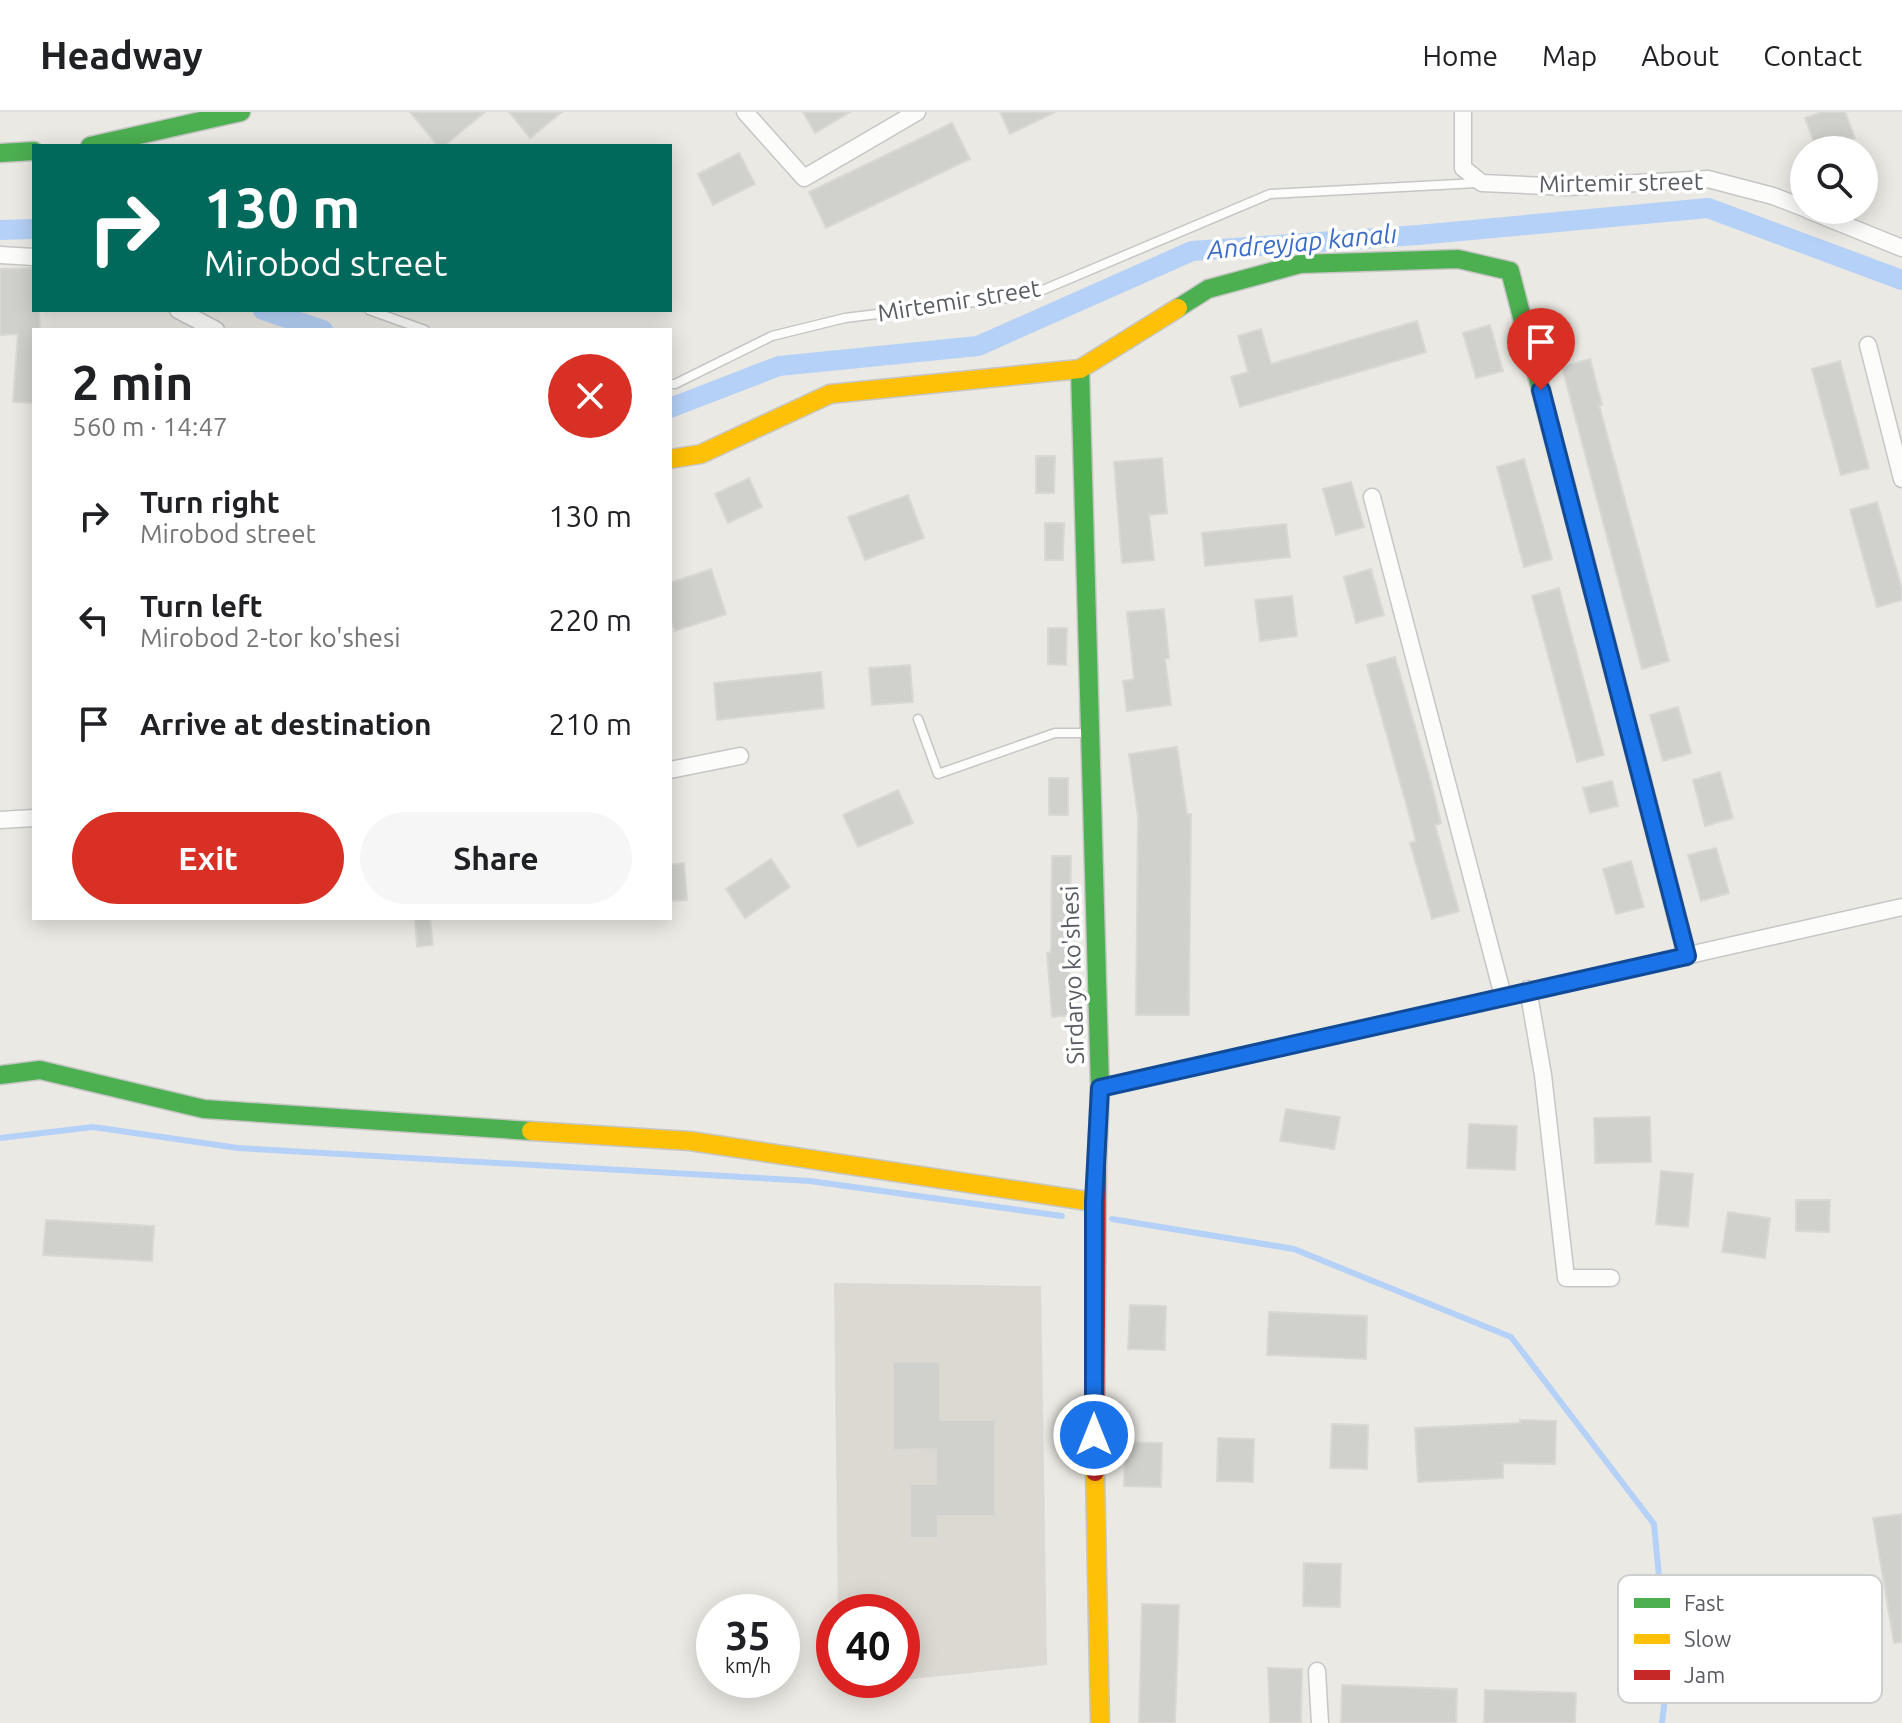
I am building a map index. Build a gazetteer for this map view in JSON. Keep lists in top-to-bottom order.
{
  "streets": {
    "street": ["Mirtemir street", "Sirdaryo ko'shesi"]
  },
  "water": ["Andreyjap kanalı"],
  "legend": ["Fast", "Slow", "Jam"],
  "page": {
    "header": "Headway",
    "nav": [
      "Home",
      "Map",
      "About",
      "Contact"
    ],
    "turn": ["130 m", "Mirobod street"],
    "heading": ["2 min", "560 m · 14:47"],
    "list": [
      {
        "name": "Turn right",
        "note": "Mirobod street",
        "value": "130 m"
      },
      {
        "name": "Turn left",
        "note": "Mirobod 2-tor ko'shesi",
        "value": "220 m"
      },
      {
        "name": "Arrive at destination",
        "value": "210 m"
      }
    ],
    "buttons": ["Exit", "Share"],
    "speed": "35 km/h",
    "limit": "40"
  }
}
